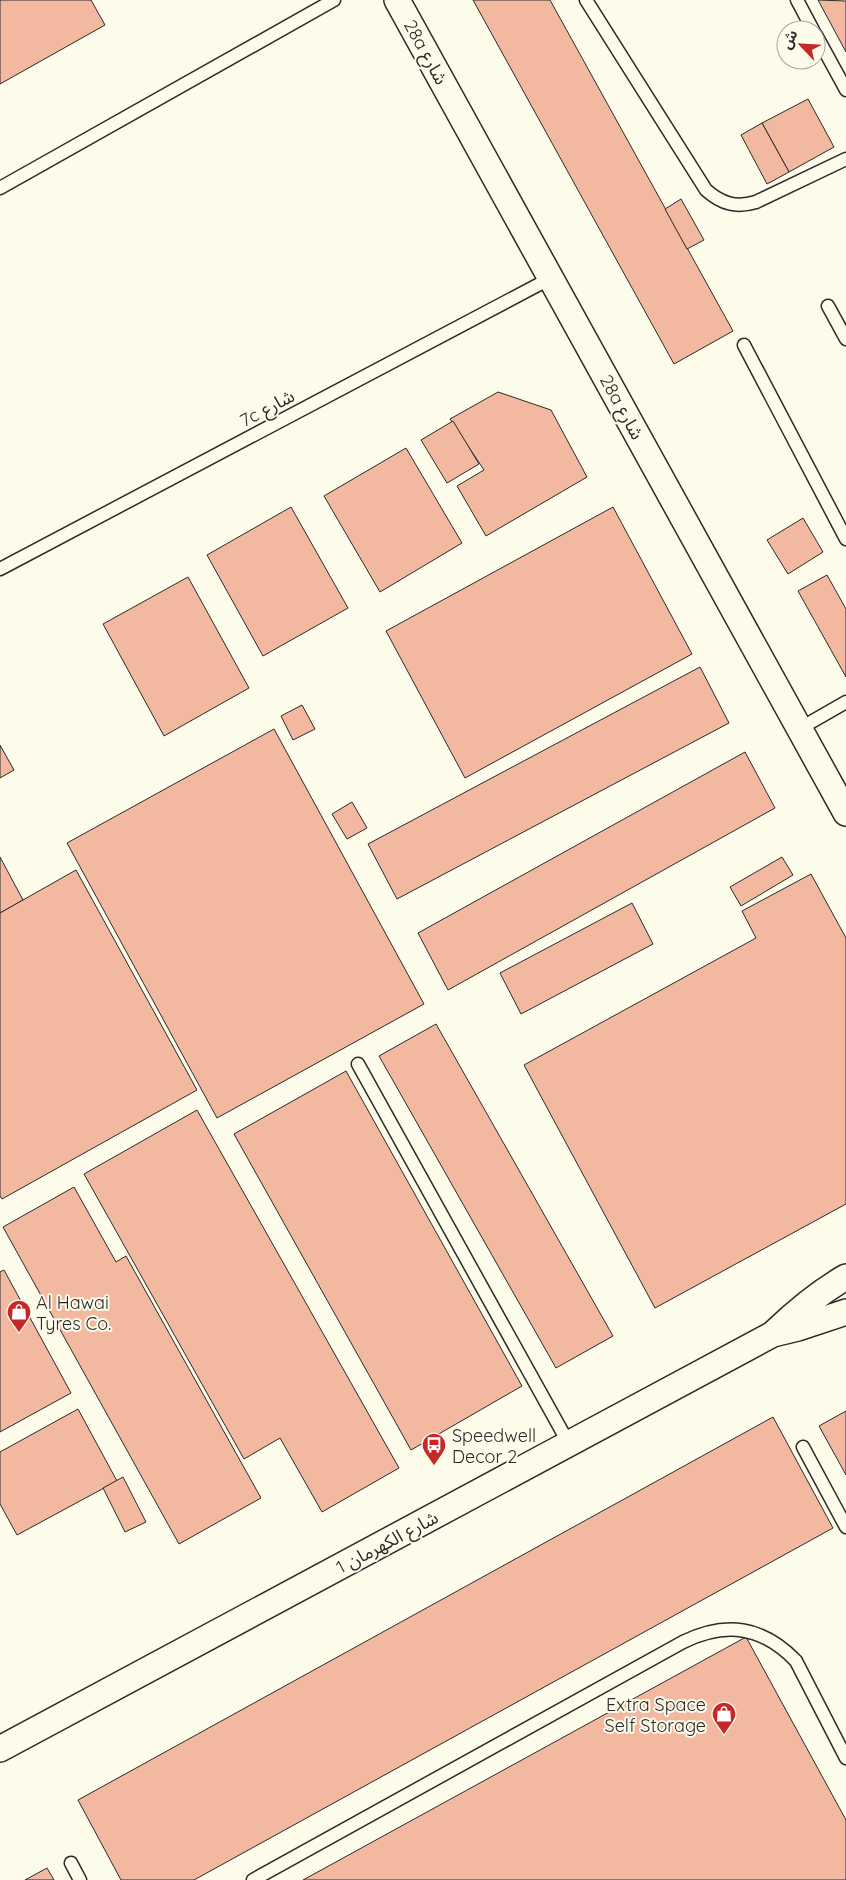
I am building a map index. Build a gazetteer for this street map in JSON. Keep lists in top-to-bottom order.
{
  "streets": {
    "street": ["28a شارع", "شارع الكهرمان 1"],
    "lane": ["7c شارع"]
  },
  "crossings": [
    ["28a شارع", "7c شارع"]
  ],
  "places": {
    "shop": ["Al Hawai Tyres Co.", "Extra Space Self Storage"],
    "bus stop": ["Speedwell Decor 2"]
  },
  "north": "top left"
}
